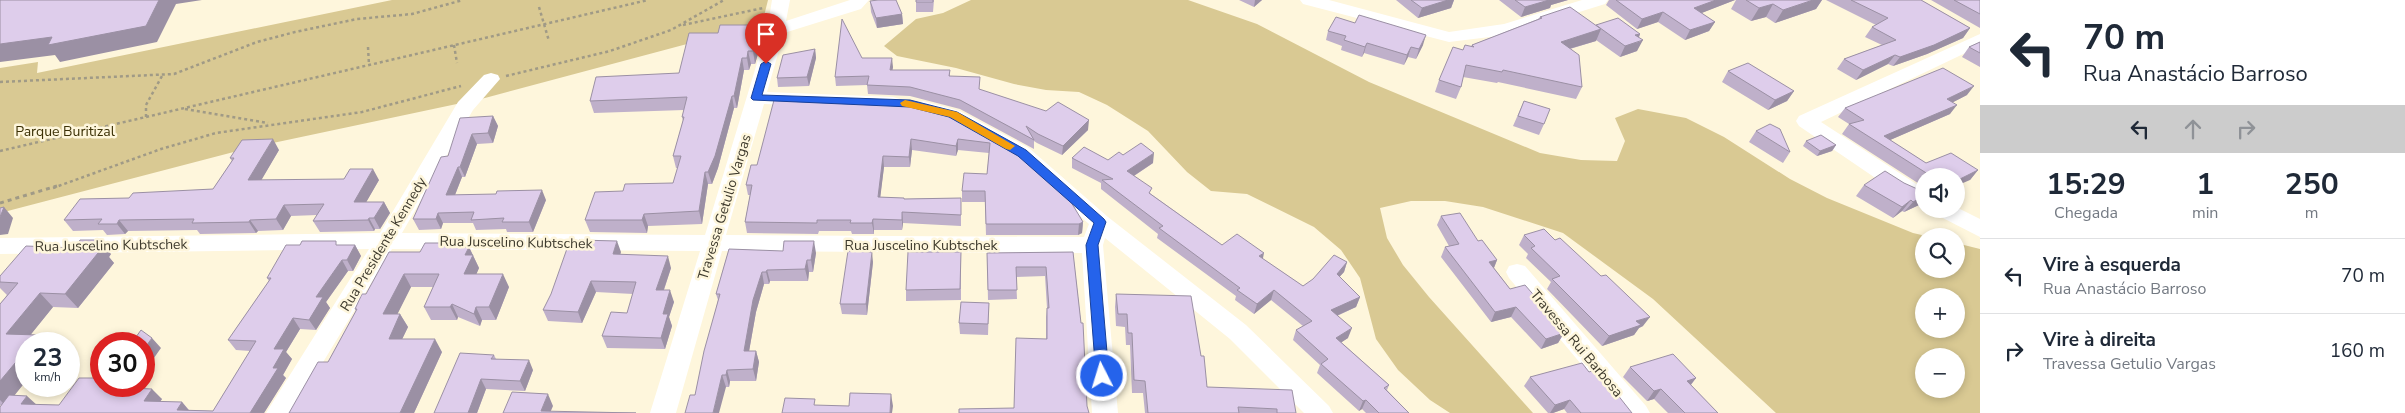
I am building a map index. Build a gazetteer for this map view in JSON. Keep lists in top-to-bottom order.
{
  "streets": {
    "street": [
      "Travessa Getulio Vargas",
      "Rua Juscelino Kubtschek",
      "Rua Presidente Kennedy",
      "Travessa Rui Barbosa"
    ]
  },
  "crossings": [
    ["Travessa Getulio Vargas", "Rua Juscelino Kubtschek"],
    ["Rua Juscelino Kubtschek", "Rua Presidente Kennedy"]
  ],
  "parks": ["Parque Buritizal"],
  "page": {
    "turn": ["70 m", "Rua Anastácio Barroso"],
    "eta": [
      "15:29",
      "Chegada",
      "1",
      "min",
      "250",
      "m"
    ],
    "map_buttons": ["+", "−"],
    "list": [
      {
        "name": "Vire à esquerda",
        "note": "Rua Anastácio Barroso",
        "value": "70 m"
      },
      {
        "name": "Vire à direita",
        "note": "Travessa Getulio Vargas",
        "value": "160 m"
      }
    ],
    "speed": "23 km/h",
    "limit": "30"
  }
}
